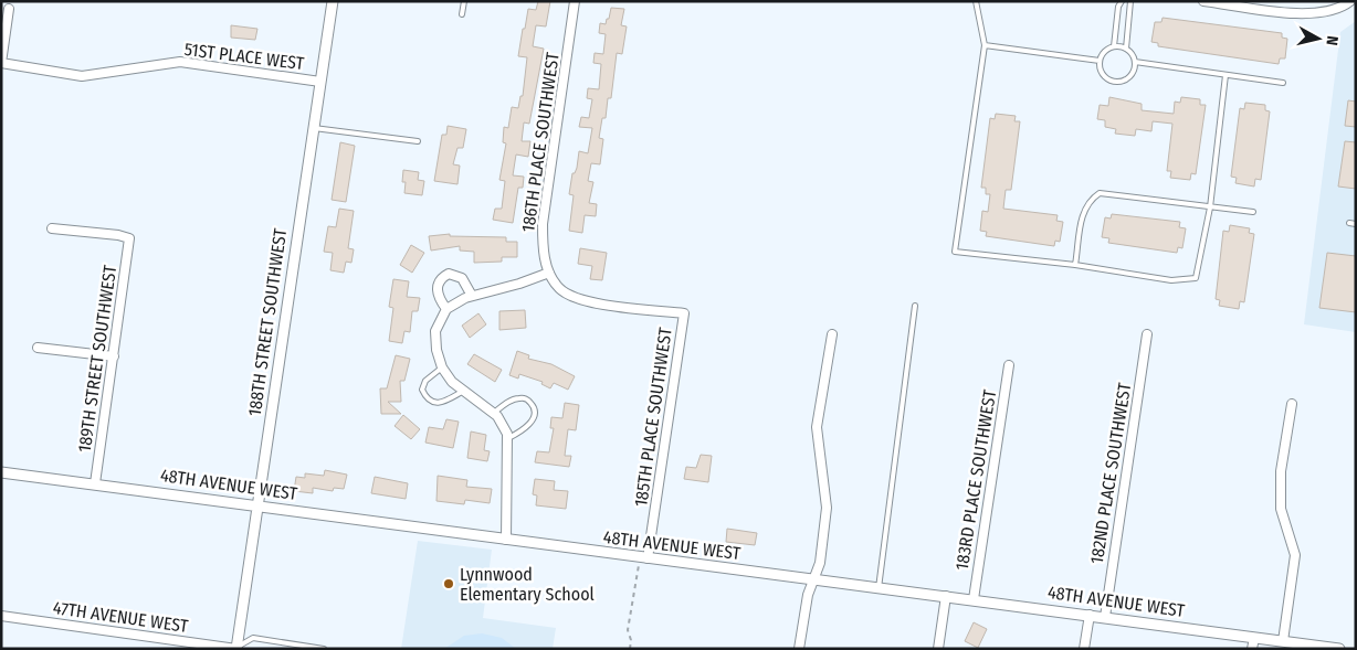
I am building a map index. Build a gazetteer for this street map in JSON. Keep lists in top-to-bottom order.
{
  "streets": {
    "street": [
      "51ST PLACE WEST",
      "186TH PLACE SOUTHWEST",
      "188TH STREET SOUTHWEST",
      "189TH STREET SOUTHWEST",
      "185TH PLACE SOUTHWEST",
      "182ND PLACE SOUTHWEST",
      "183RD PLACE SOUTHWEST",
      "48TH AVENUE WEST",
      "47TH AVENUE WEST"
    ]
  },
  "crossings": [
    ["51ST PLACE WEST", "188TH STREET SOUTHWEST"],
    ["186TH PLACE SOUTHWEST", "185TH PLACE SOUTHWEST"],
    ["188TH STREET SOUTHWEST", "48TH AVENUE WEST"],
    ["188TH STREET SOUTHWEST", "47TH AVENUE WEST"],
    ["189TH STREET SOUTHWEST", "48TH AVENUE WEST"],
    ["185TH PLACE SOUTHWEST", "48TH AVENUE WEST"],
    ["182ND PLACE SOUTHWEST", "48TH AVENUE WEST"],
    ["183RD PLACE SOUTHWEST", "48TH AVENUE WEST"]
  ],
  "places": ["Lynnwood Elementary School"],
  "north": "right"
}
